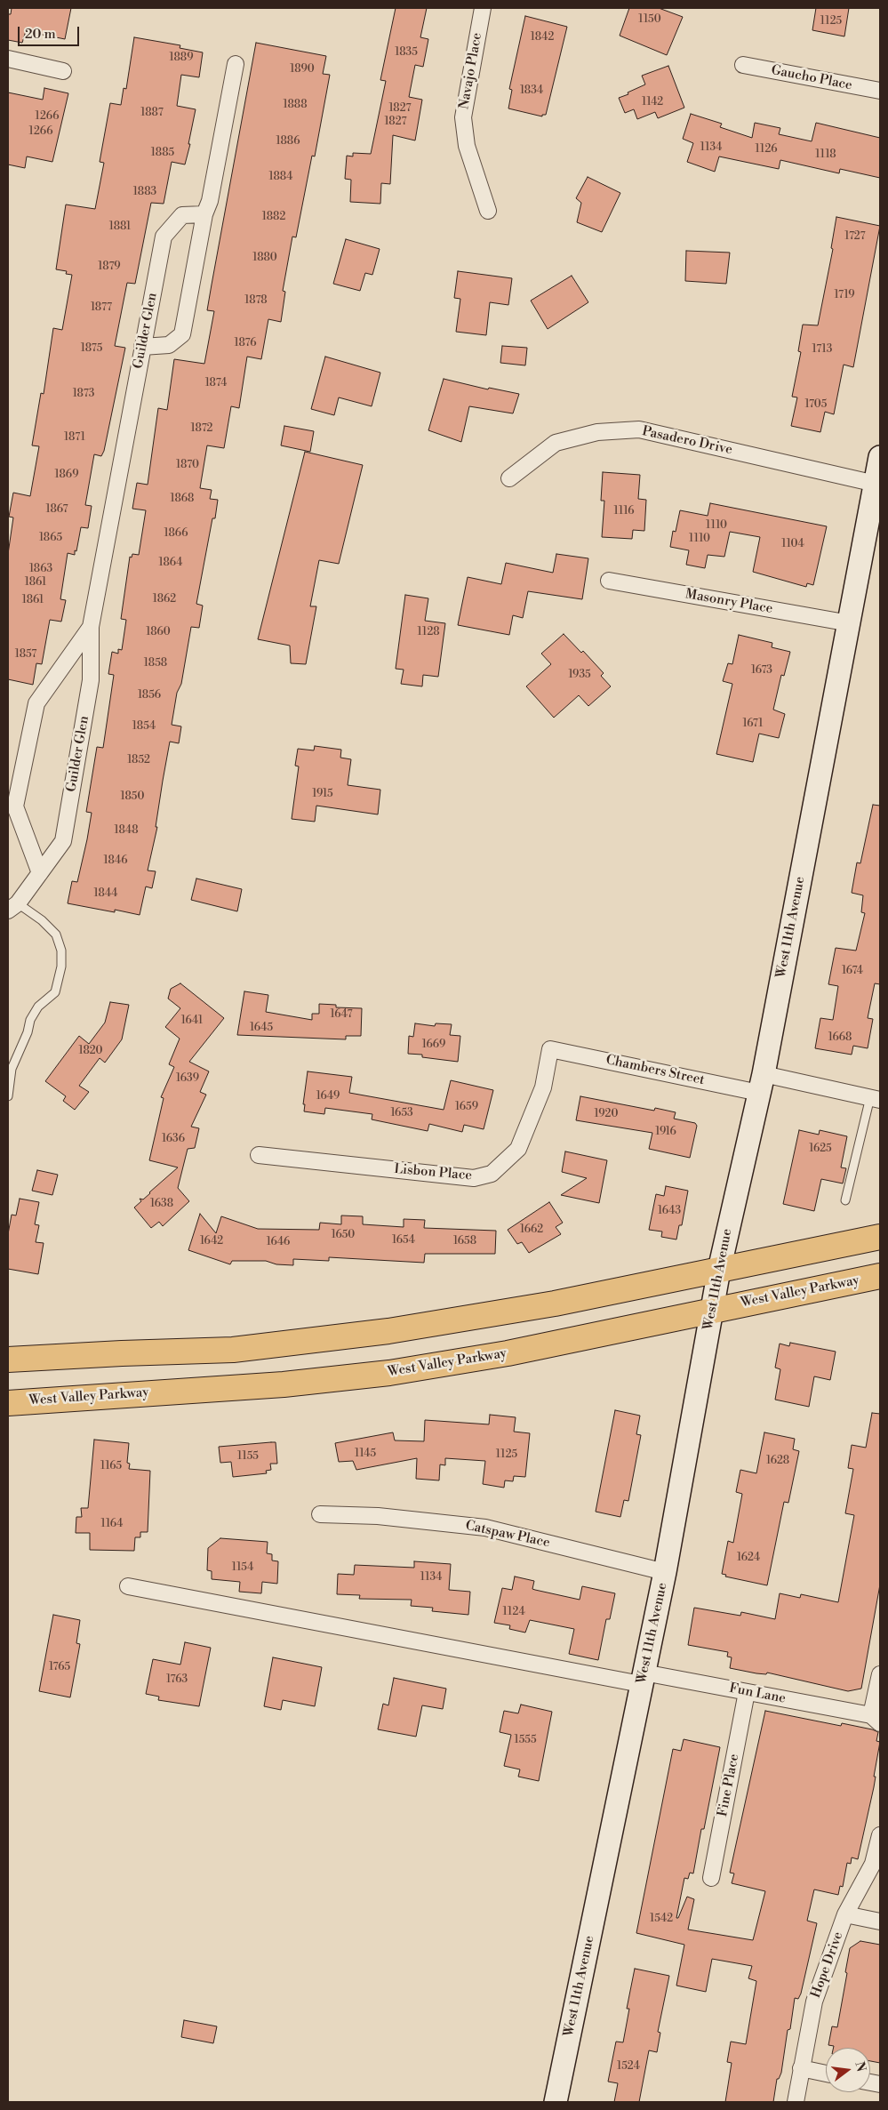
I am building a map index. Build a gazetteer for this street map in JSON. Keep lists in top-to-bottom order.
{
  "streets": {
    "main road": ["West Valley Parkway"],
    "street": [
      "Navajo Place",
      "Gaucho Place",
      "Guilder Glen",
      "Pasadero Drive",
      "Masonry Place",
      "West 11th Avenue",
      "Chambers Street",
      "Lisbon Place",
      "Catspaw Place",
      "Fun Lane",
      "Fine Place",
      "Hope Drive"
    ]
  },
  "crossings": [
    ["Pasadero Drive", "West 11th Avenue"],
    ["Masonry Place", "West 11th Avenue"],
    ["West 11th Avenue", "Chambers Street"],
    ["West 11th Avenue", "West Valley Parkway"],
    ["West 11th Avenue", "Catspaw Place"],
    ["West 11th Avenue", "Fun Lane"],
    ["Chambers Street", "Lisbon Place"],
    ["Fun Lane", "Fine Place"]
  ],
  "house_numbers": [
    "1150",
    "1125",
    "1842",
    "1835",
    "1889",
    "1890",
    "1834",
    "1142",
    "1888",
    "1827",
    "1887",
    "1266",
    "1827",
    "1266",
    "1886",
    "1134",
    "1126",
    "1885",
    "1118",
    "1884",
    "1883",
    "1882",
    "1881",
    "1727",
    "1880",
    "1879",
    "1719",
    "1878",
    "1877",
    "1876",
    "1875",
    "1713",
    "1874",
    "1873",
    "1705",
    "1872",
    "1871",
    "1870",
    "1869",
    "1868",
    "1867",
    "1116",
    "1110",
    "1866",
    "1865",
    "1110",
    "1104",
    "1864",
    "1863",
    "1861",
    "1862",
    "1861",
    "1860",
    "1128",
    "1857",
    "1858",
    "1673",
    "1935",
    "1856",
    "1671",
    "1854",
    "1852",
    "1915",
    "1850",
    "1848",
    "1846",
    "1844",
    "1674",
    "1647",
    "1641",
    "1645",
    "1668",
    "1669",
    "1820",
    "1639",
    "1649",
    "1659",
    "1653",
    "1920",
    "1916",
    "1636",
    "1625",
    "1638",
    "1643",
    "1662",
    "1650",
    "1654",
    "1642",
    "1658",
    "1646",
    "1145",
    "1125",
    "1155",
    "1628",
    "1165",
    "1164",
    "1624",
    "1154",
    "1134",
    "1124",
    "1765",
    "1763",
    "1555",
    "1542",
    "1524"
  ],
  "scale_bar": "20 m",
  "north": "right"
}
